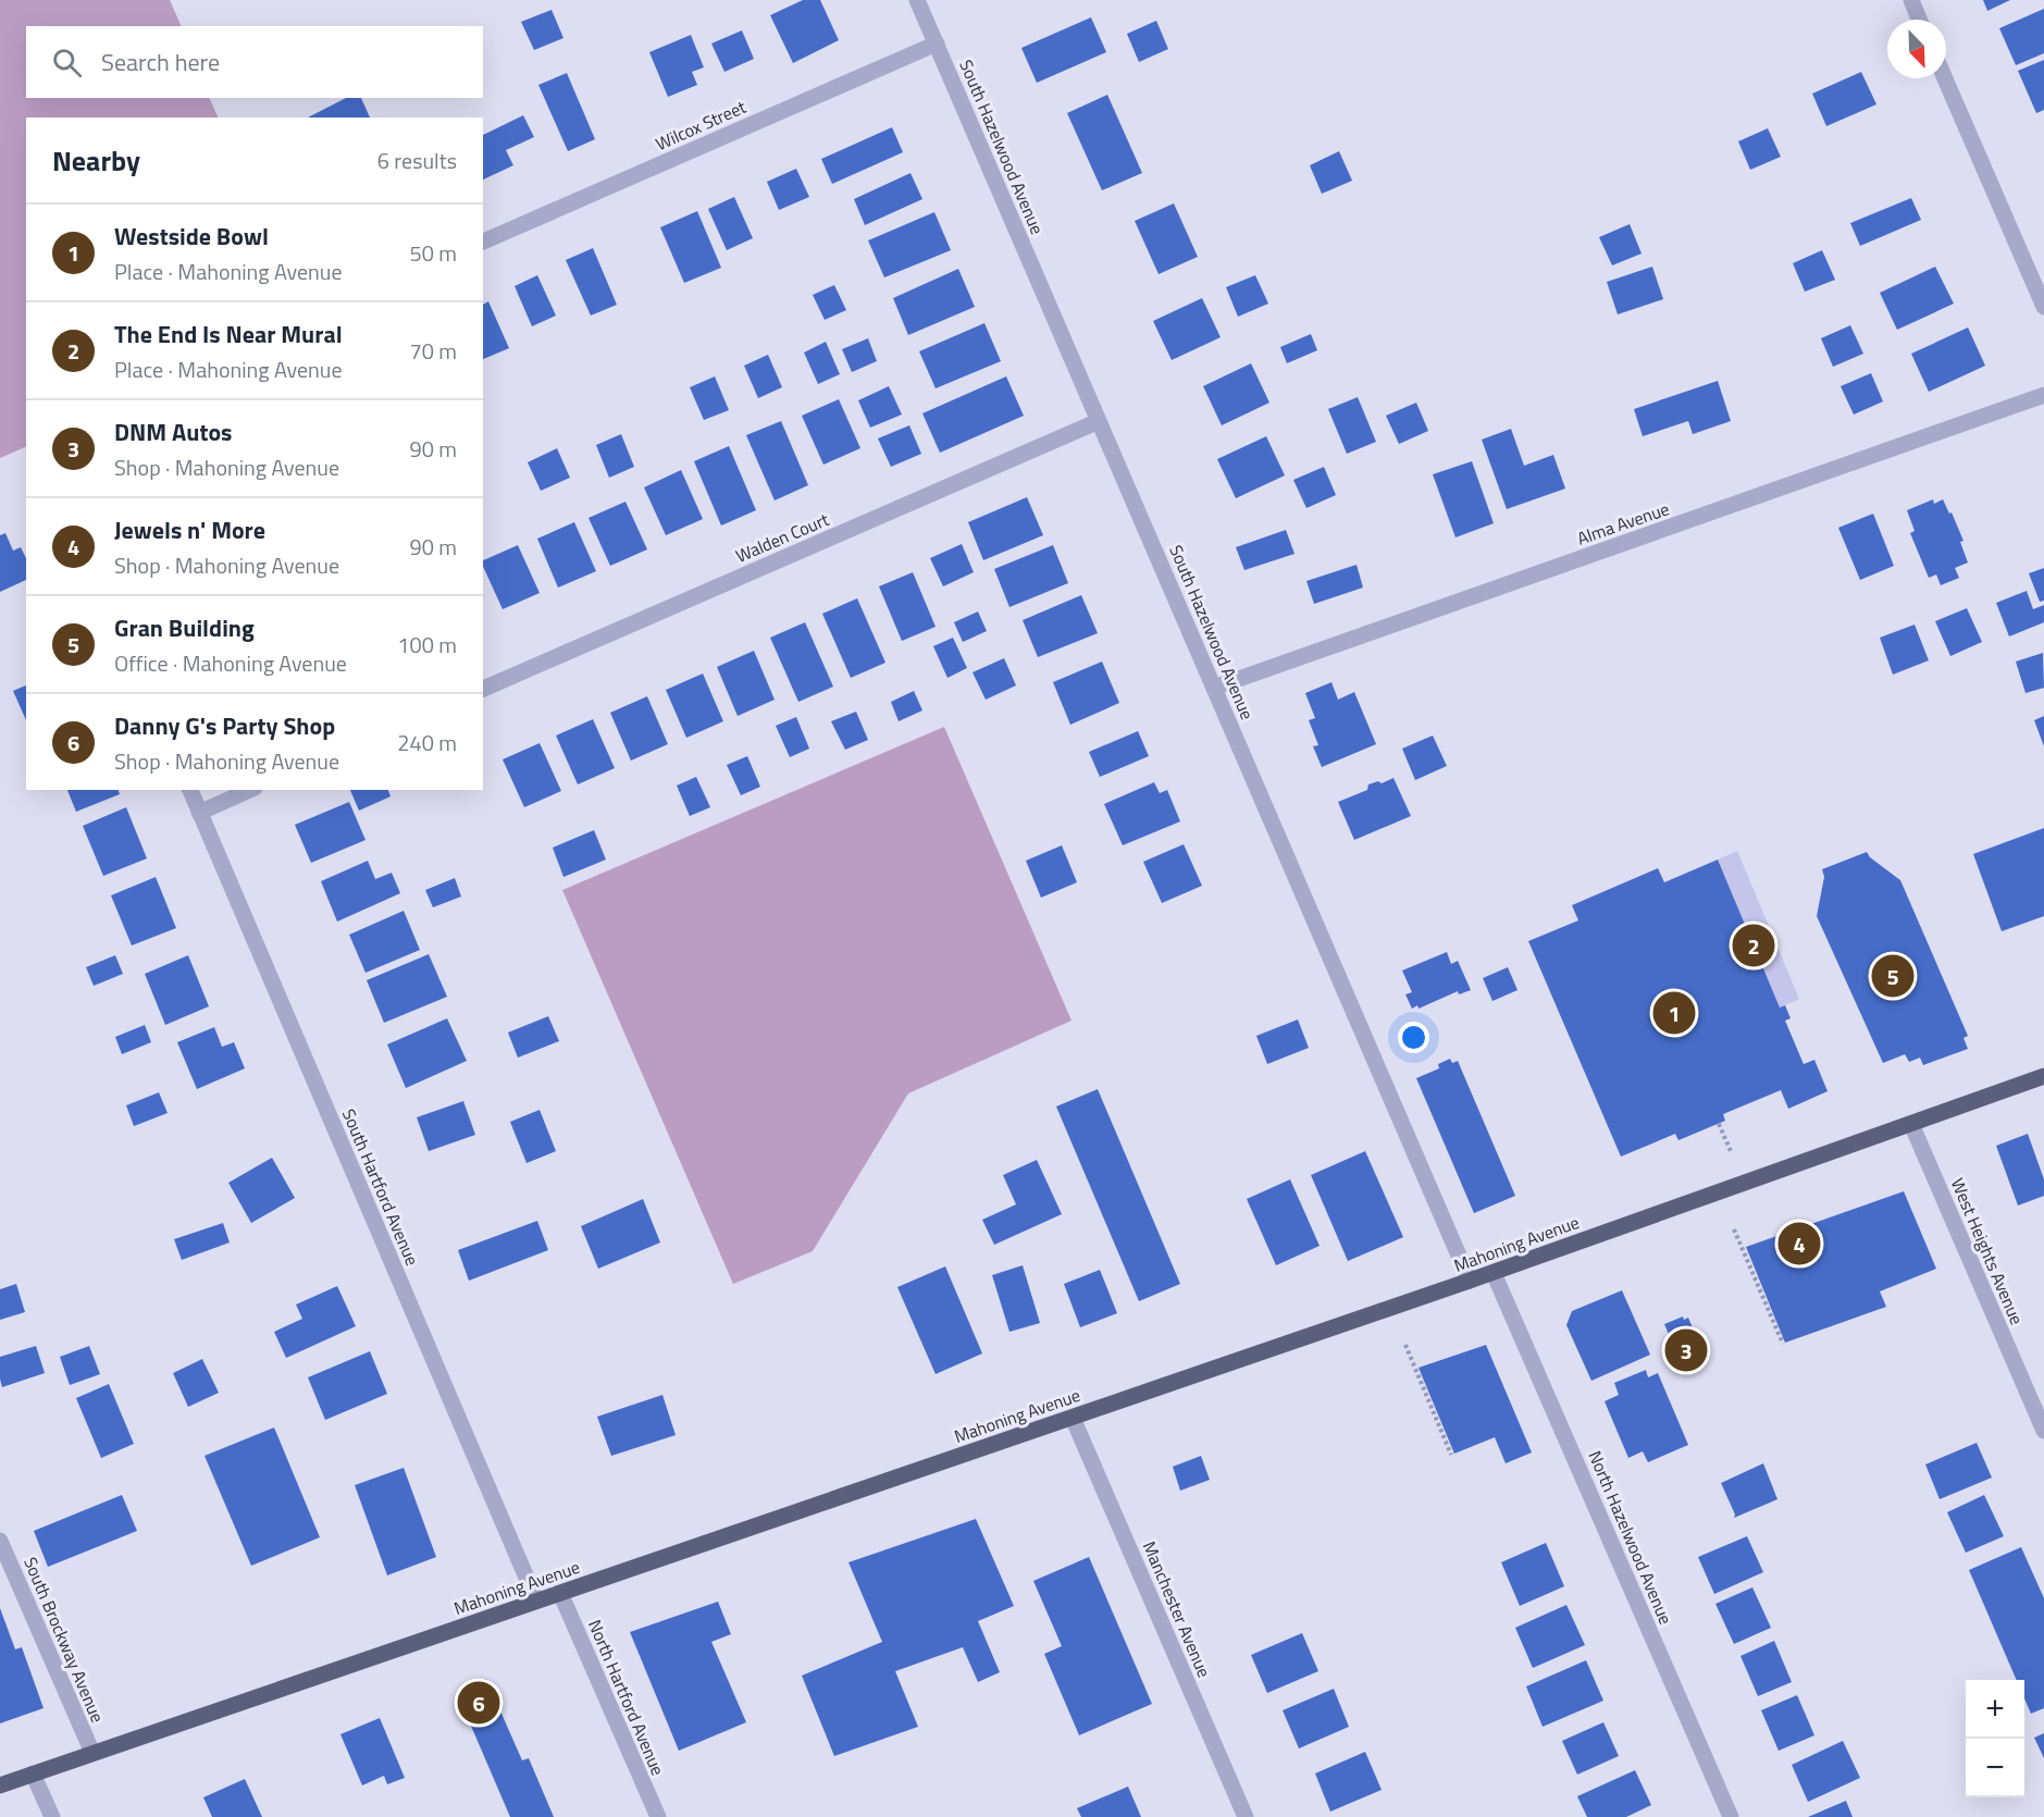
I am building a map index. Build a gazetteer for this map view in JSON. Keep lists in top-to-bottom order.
{
  "streets": {
    "main road": ["Mahoning Avenue"],
    "street": [
      "Wilcox Street",
      "South Hazelwood Avenue",
      "Alma Avenue",
      "Walden Court",
      "South Hartford Avenue",
      "West Heights Avenue",
      "North Hazelwood Avenue",
      "Manchester Avenue",
      "South Brockway Avenue",
      "North Hartford Avenue"
    ]
  },
  "crossings": [
    ["Wilcox Street", "South Hazelwood Avenue"],
    ["South Hazelwood Avenue", "Alma Avenue"],
    ["South Hazelwood Avenue", "Walden Court"],
    ["South Hazelwood Avenue", "Mahoning Avenue"],
    ["South Hartford Avenue", "Mahoning Avenue"],
    ["Mahoning Avenue", "West Heights Avenue"],
    ["Mahoning Avenue", "North Hazelwood Avenue"],
    ["Mahoning Avenue", "Manchester Avenue"],
    ["Mahoning Avenue", "South Brockway Avenue"],
    ["Mahoning Avenue", "North Hartford Avenue"]
  ],
  "north": "bottom right",
  "page": {
    "search": "Search here",
    "heading": ["Nearby", "6 results"],
    "list": [
      {
        "mark": "1",
        "name": "Westside Bowl",
        "note": "Place · Mahoning Avenue",
        "value": "50 m"
      },
      {
        "mark": "2",
        "name": "The End Is Near Mural",
        "note": "Place · Mahoning Avenue",
        "value": "70 m"
      },
      {
        "mark": "3",
        "name": "DNM Autos",
        "note": "Shop · Mahoning Avenue",
        "value": "90 m"
      },
      {
        "mark": "4",
        "name": "Jewels n' More",
        "note": "Shop · Mahoning Avenue",
        "value": "90 m"
      },
      {
        "mark": "5",
        "name": "Gran Building",
        "note": "Office · Mahoning Avenue",
        "value": "100 m"
      },
      {
        "mark": "6",
        "name": "Danny G's Party Shop",
        "note": "Shop · Mahoning Avenue",
        "value": "240 m"
      }
    ],
    "pins": [
      "2",
      "5",
      "1",
      "4",
      "3",
      "6"
    ],
    "map_buttons": ["+", "−"]
  }
}
